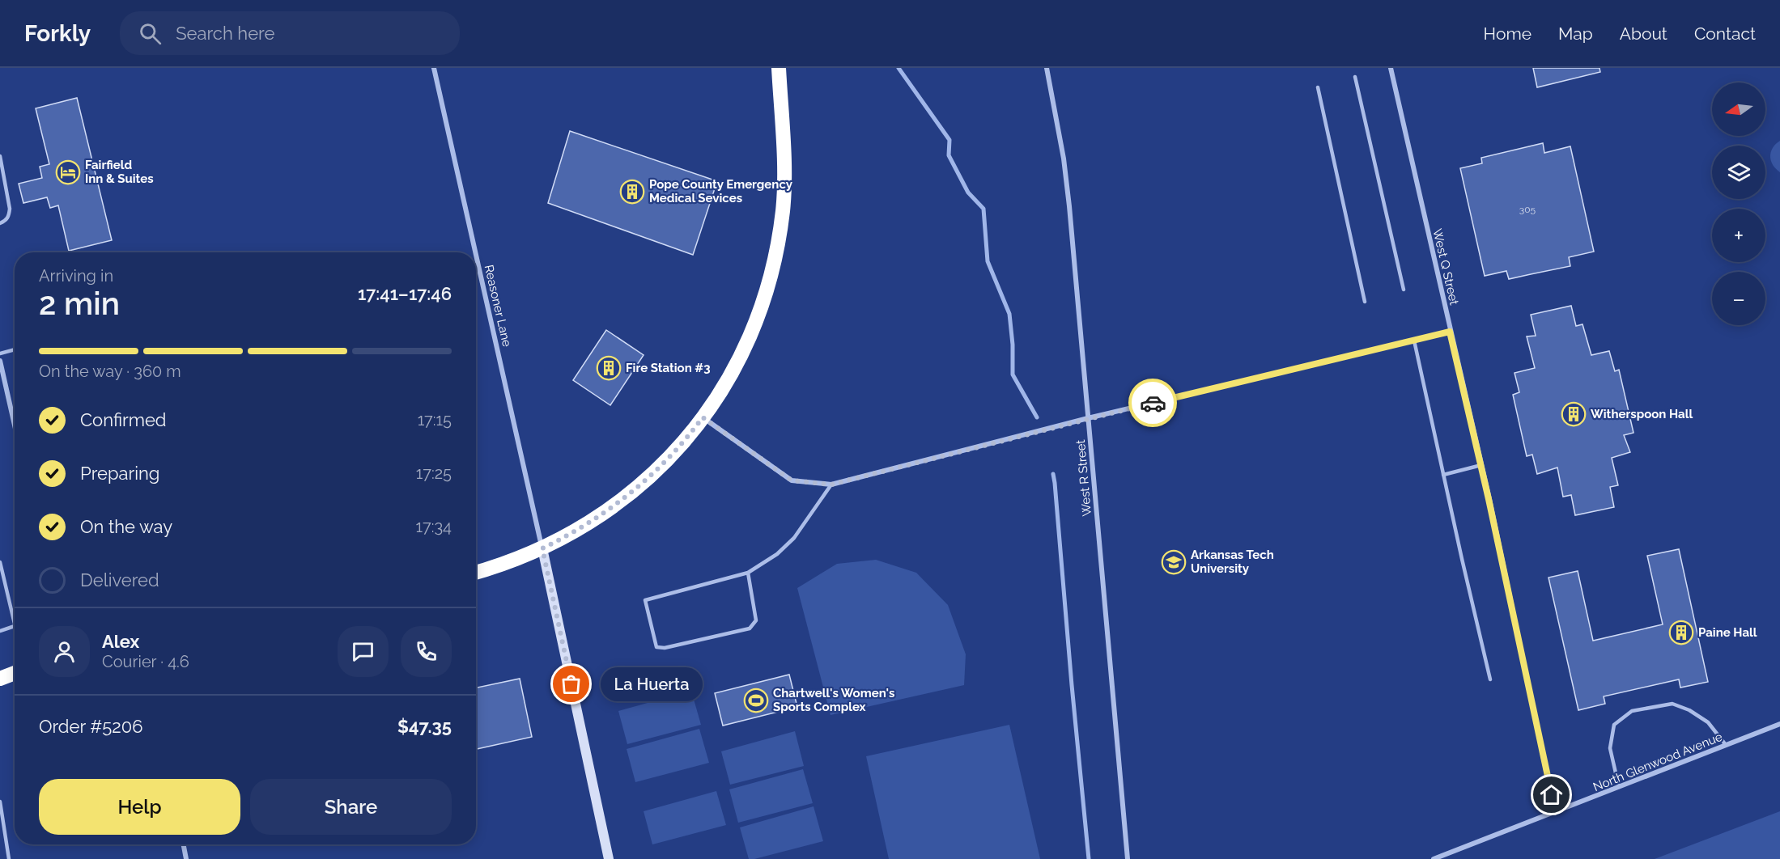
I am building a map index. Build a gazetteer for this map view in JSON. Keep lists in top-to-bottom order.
{
  "streets": {
    "street": [
      "West Q Street",
      "Reasoner Lane",
      "West R Street",
      "North Glenwood Avenue"
    ]
  },
  "crossings": [
    ["West Q Street", "North Glenwood Avenue"]
  ],
  "places": {
    "hotel": ["Fairfield Inn & Suites"],
    "building": [
      "Pope County Emergency Medical Sevices",
      "Fire Station #3",
      "Witherspoon Hall",
      "Paine Hall"
    ],
    "school or university": ["Arkansas Tech University"],
    "other": ["La Huerta"],
    "sports": ["Chartwell's Women's Sports Complex"]
  },
  "house_numbers": ["305"],
  "north": "left",
  "page": {
    "header": "Forkly",
    "search": "Search here",
    "nav": [
      "Home",
      "Map",
      "About",
      "Contact"
    ],
    "map_buttons": ["+", "−"],
    "heading": ["2 min", "Arriving in", "17:41–17:46"],
    "panel": [
      "Alex",
      "Courier · 4.6",
      "Order #5206",
      "$47.35"
    ],
    "bar": "On the way · 360 m",
    "list": [
      ["Confirmed", "17:15"],
      ["Preparing", "17:25"],
      ["On the way", "17:34"],
      "Delivered"
    ],
    "bubble": "La Huerta",
    "buttons": ["Help", "Share"]
  }
}
